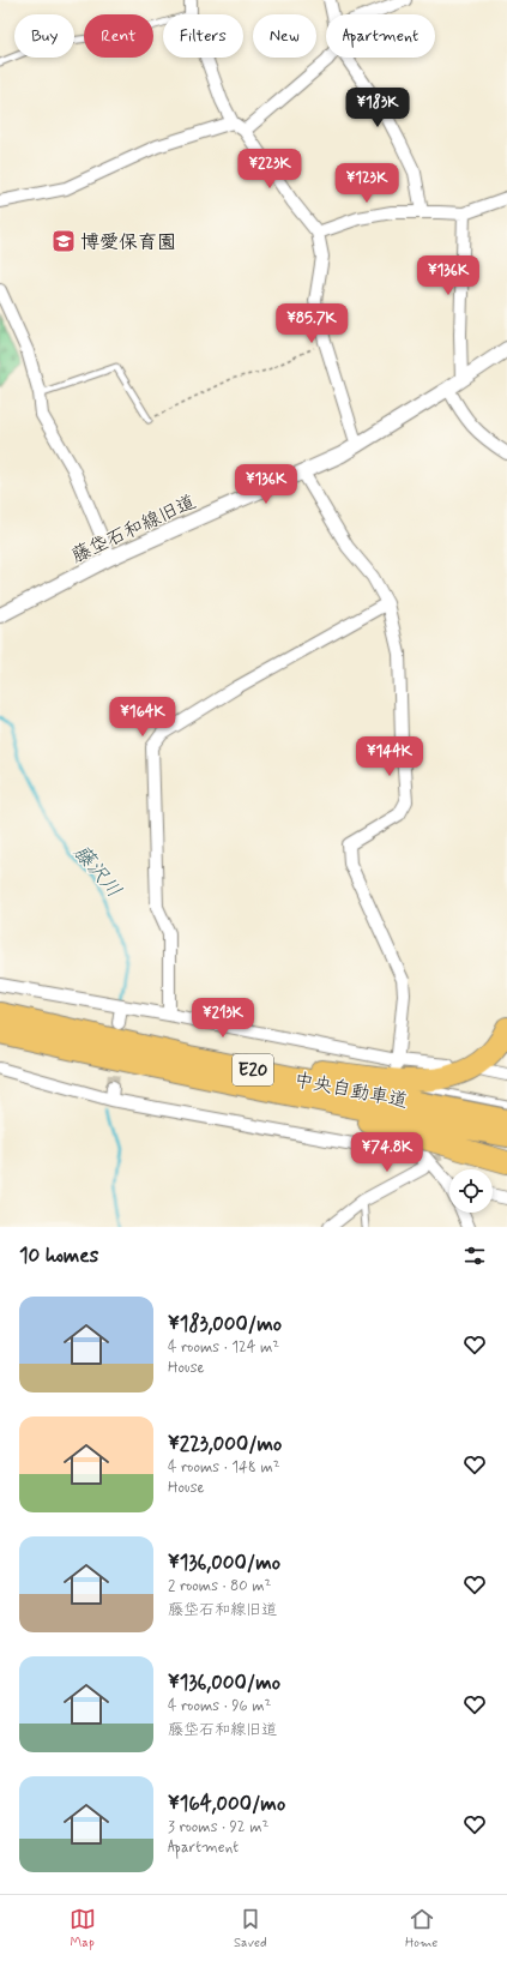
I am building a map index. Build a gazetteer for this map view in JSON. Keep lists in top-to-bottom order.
{
  "streets": {
    "highway": ["E20", "中央自動車道"],
    "street": ["藤垈石和線旧道"]
  },
  "water": ["藤沢川"],
  "places": {
    "school or university": ["博愛保育園"]
  },
  "page": {
    "chip": [
      "Buy",
      "Rent",
      "Filters",
      "New",
      "Apartment"
    ],
    "price": [
      "¥183K",
      "¥223K",
      "¥123K",
      "¥136K",
      "¥85.7K",
      "¥136K",
      "¥164K",
      "¥144K",
      "¥213K",
      "¥74.8K"
    ],
    "heading": "10 homes",
    "list": [
      {
        "name": "¥183,000/mo",
        "note": "4 rooms · 124 m² · House"
      },
      {
        "name": "¥223,000/mo",
        "note": "4 rooms · 148 m² · House"
      },
      {
        "name": "¥136,000/mo",
        "note": "2 rooms · 80 m² · 藤垈石和線旧道"
      },
      {
        "name": "¥136,000/mo",
        "note": "4 rooms · 96 m² · 藤垈石和線旧道"
      },
      {
        "name": "¥164,000/mo",
        "note": "3 rooms · 92 m² · Apartment"
      }
    ],
    "tabs": ["Map", "Saved", "Home"]
  }
}
